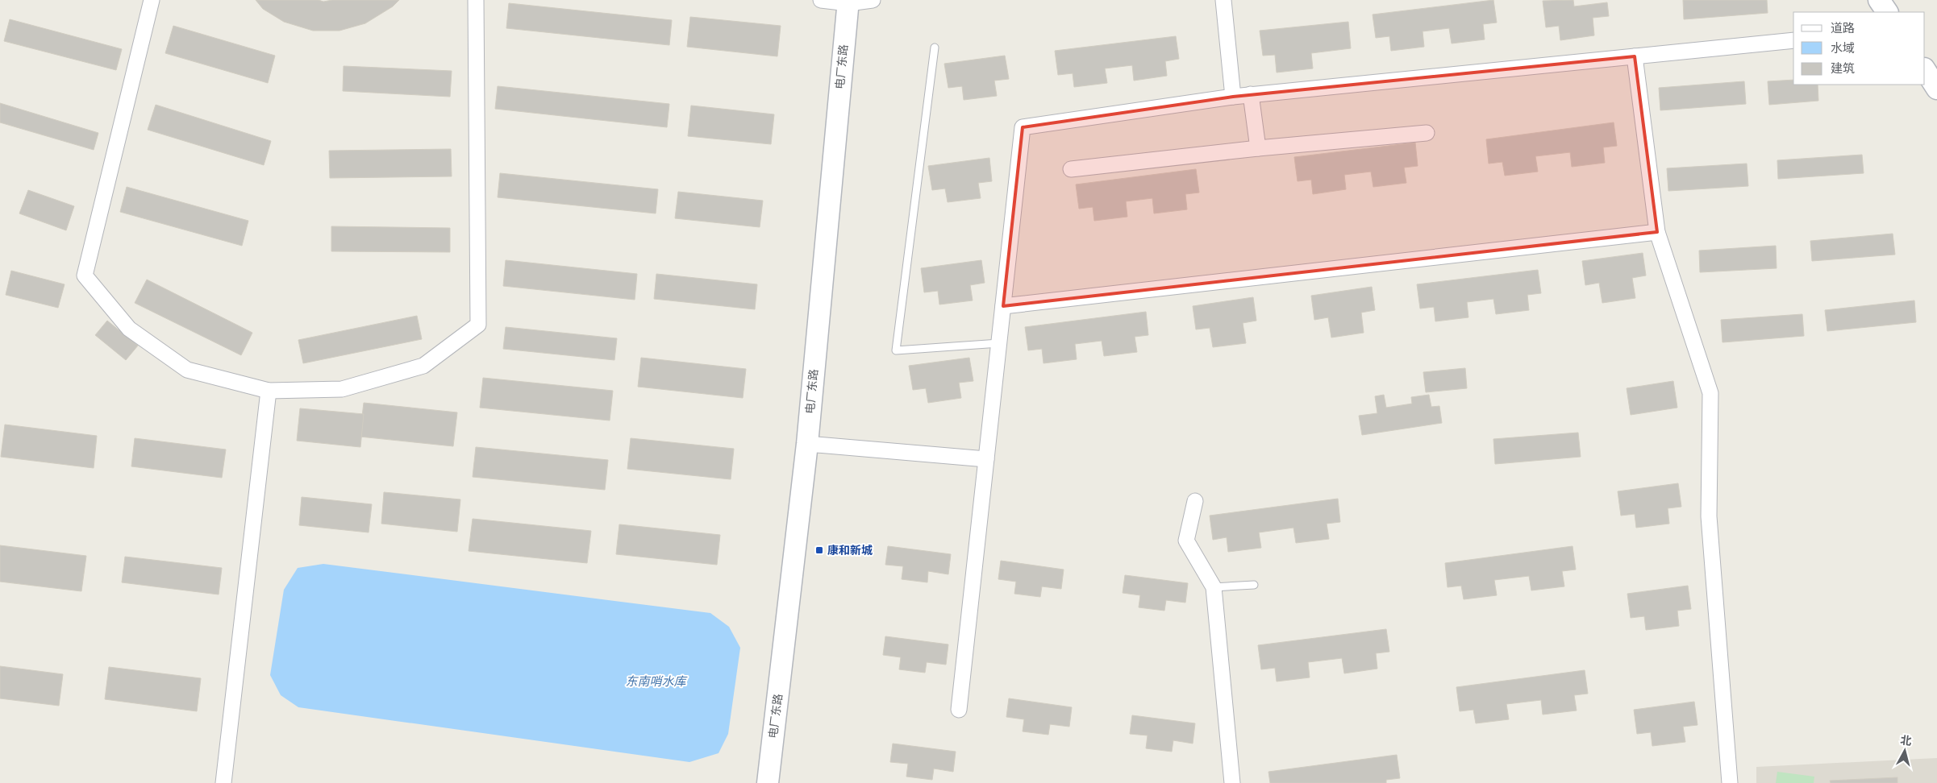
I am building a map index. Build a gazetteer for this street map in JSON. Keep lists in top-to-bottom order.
{
  "streets": {
    "street": ["电厂东路"]
  },
  "water": ["东南哨水库"],
  "places": {
    "transit": ["康和新城"]
  },
  "legend": ["道路", "水域", "建筑"],
  "north": "top"
}
